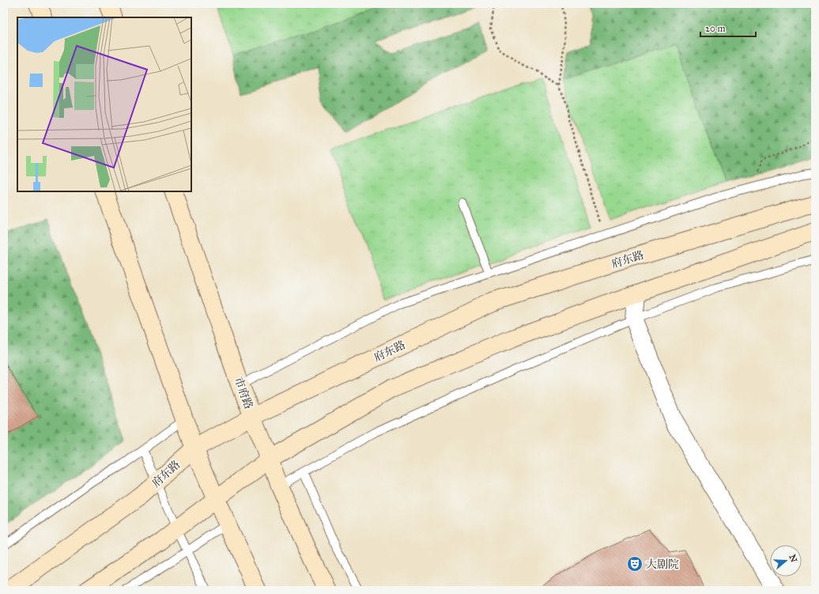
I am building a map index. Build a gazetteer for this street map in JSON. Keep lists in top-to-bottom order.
{
  "streets": {
    "main road": ["府东路", "市府路"]
  },
  "crossings": [
    ["府东路", "市府路"]
  ],
  "places": {
    "theatre": ["大剧院"]
  },
  "scale_bar": "20 m",
  "north": "right"
}
